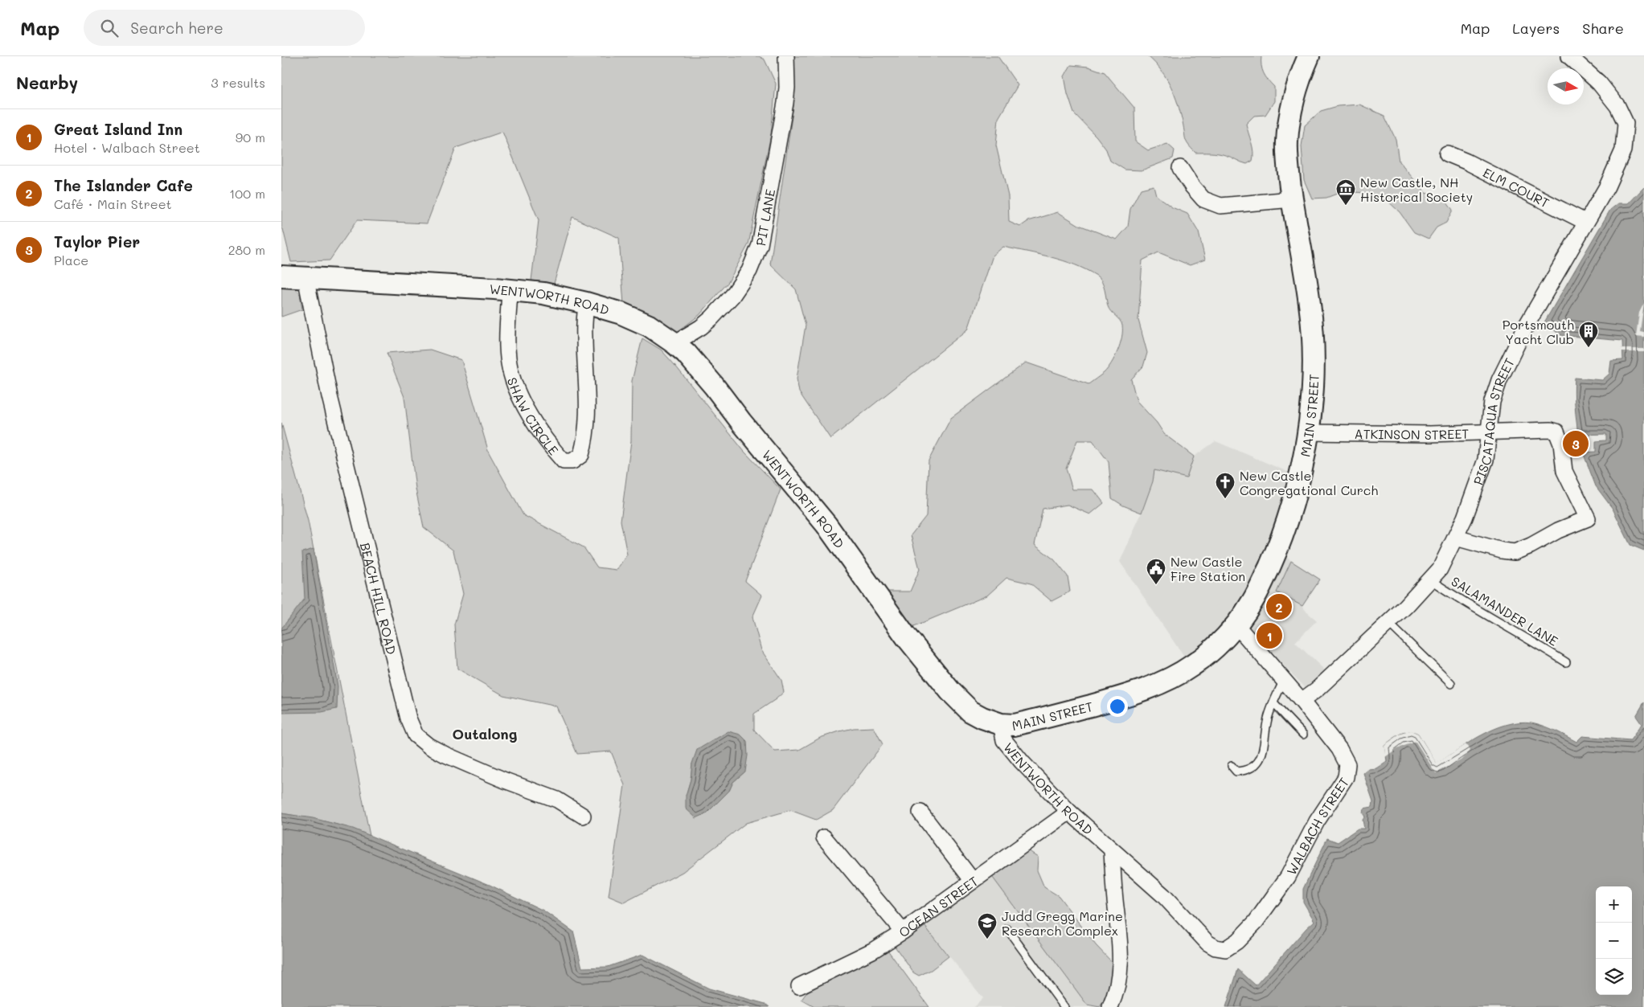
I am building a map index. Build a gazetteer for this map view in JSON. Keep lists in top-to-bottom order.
{
  "streets": {
    "main road": ["WENTWORTH ROAD", "MAIN STREET"],
    "street": [
      "ELM COURT",
      "PIT LANE",
      "SHAW CIRCLE",
      "PISCATAQUA STREET",
      "ATKINSON STREET",
      "BEACH HILL ROAD",
      "WALBACH STREET",
      "OCEAN STREET"
    ],
    "lane": ["SALAMANDER LANE"]
  },
  "crossings": [
    ["ELM COURT", "PISCATAQUA STREET"],
    ["PIT LANE", "WENTWORTH ROAD"],
    ["WENTWORTH ROAD", "SHAW CIRCLE"],
    ["WENTWORTH ROAD", "MAIN STREET"],
    ["WENTWORTH ROAD", "BEACH HILL ROAD"],
    ["WENTWORTH ROAD", "WALBACH STREET"],
    ["WENTWORTH ROAD", "OCEAN STREET"],
    ["MAIN STREET", "ATKINSON STREET"],
    ["MAIN STREET", "WALBACH STREET"],
    ["PISCATAQUA STREET", "ATKINSON STREET"],
    ["PISCATAQUA STREET", "SALAMANDER LANE"],
    ["PISCATAQUA STREET", "WALBACH STREET"]
  ],
  "districts": ["Outalong"],
  "places": {
    "museum": ["New Castle, NH Historical Society"],
    "building": ["Portsmouth Yacht Club"],
    "church": ["New Castle Congregational Curch"],
    "public building": ["New Castle Fire Station"],
    "school or university": ["Judd Gregg Marine Research Complex"]
  },
  "north": "right",
  "page": {
    "header": "Map",
    "search": "Search here",
    "nav": ["Map", "Layers", "Share"],
    "heading": ["Nearby", "3 results"],
    "list": [
      {
        "mark": "1",
        "name": "Great Island Inn",
        "note": "Hotel · Walbach Street",
        "value": "90 m"
      },
      {
        "mark": "2",
        "name": "The Islander Cafe",
        "note": "Café · Main Street",
        "value": "100 m"
      },
      {
        "mark": "3",
        "name": "Taylor Pier",
        "note": "Place",
        "value": "280 m"
      }
    ],
    "pins": ["3", "2", "1"],
    "map_buttons": ["+", "−"]
  }
}
